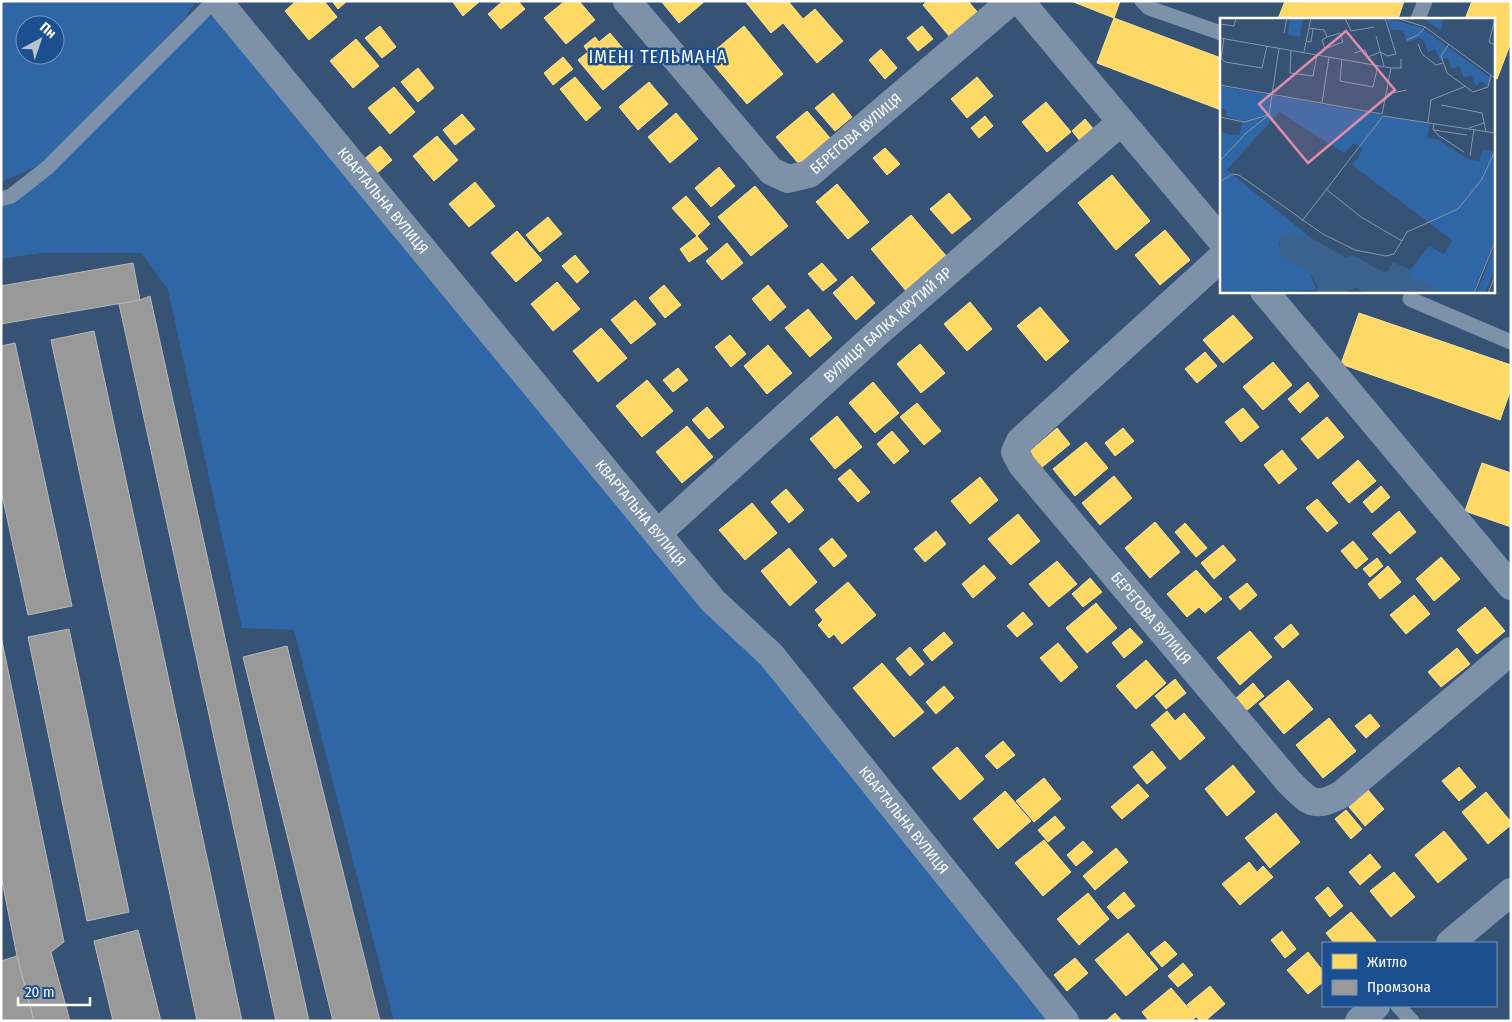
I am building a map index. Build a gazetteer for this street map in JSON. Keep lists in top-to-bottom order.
{
  "streets": {
    "street": ["БЕРЕГОВА ВУЛИЦЯ", "КВАРТАЛЬНА ВУЛИЦЯ", "ВУЛИЦЯ БАЛКА КРУТИЙ ЯР"]
  },
  "crossings": [
    ["КВАРТАЛЬНА ВУЛИЦЯ", "ВУЛИЦЯ БАЛКА КРУТИЙ ЯР"]
  ],
  "districts": ["ІМЕНІ ТЕЛЬМАНА"],
  "legend": ["Житло", "Промзона"],
  "scale_bar": "20 m",
  "north": "top right"
}
